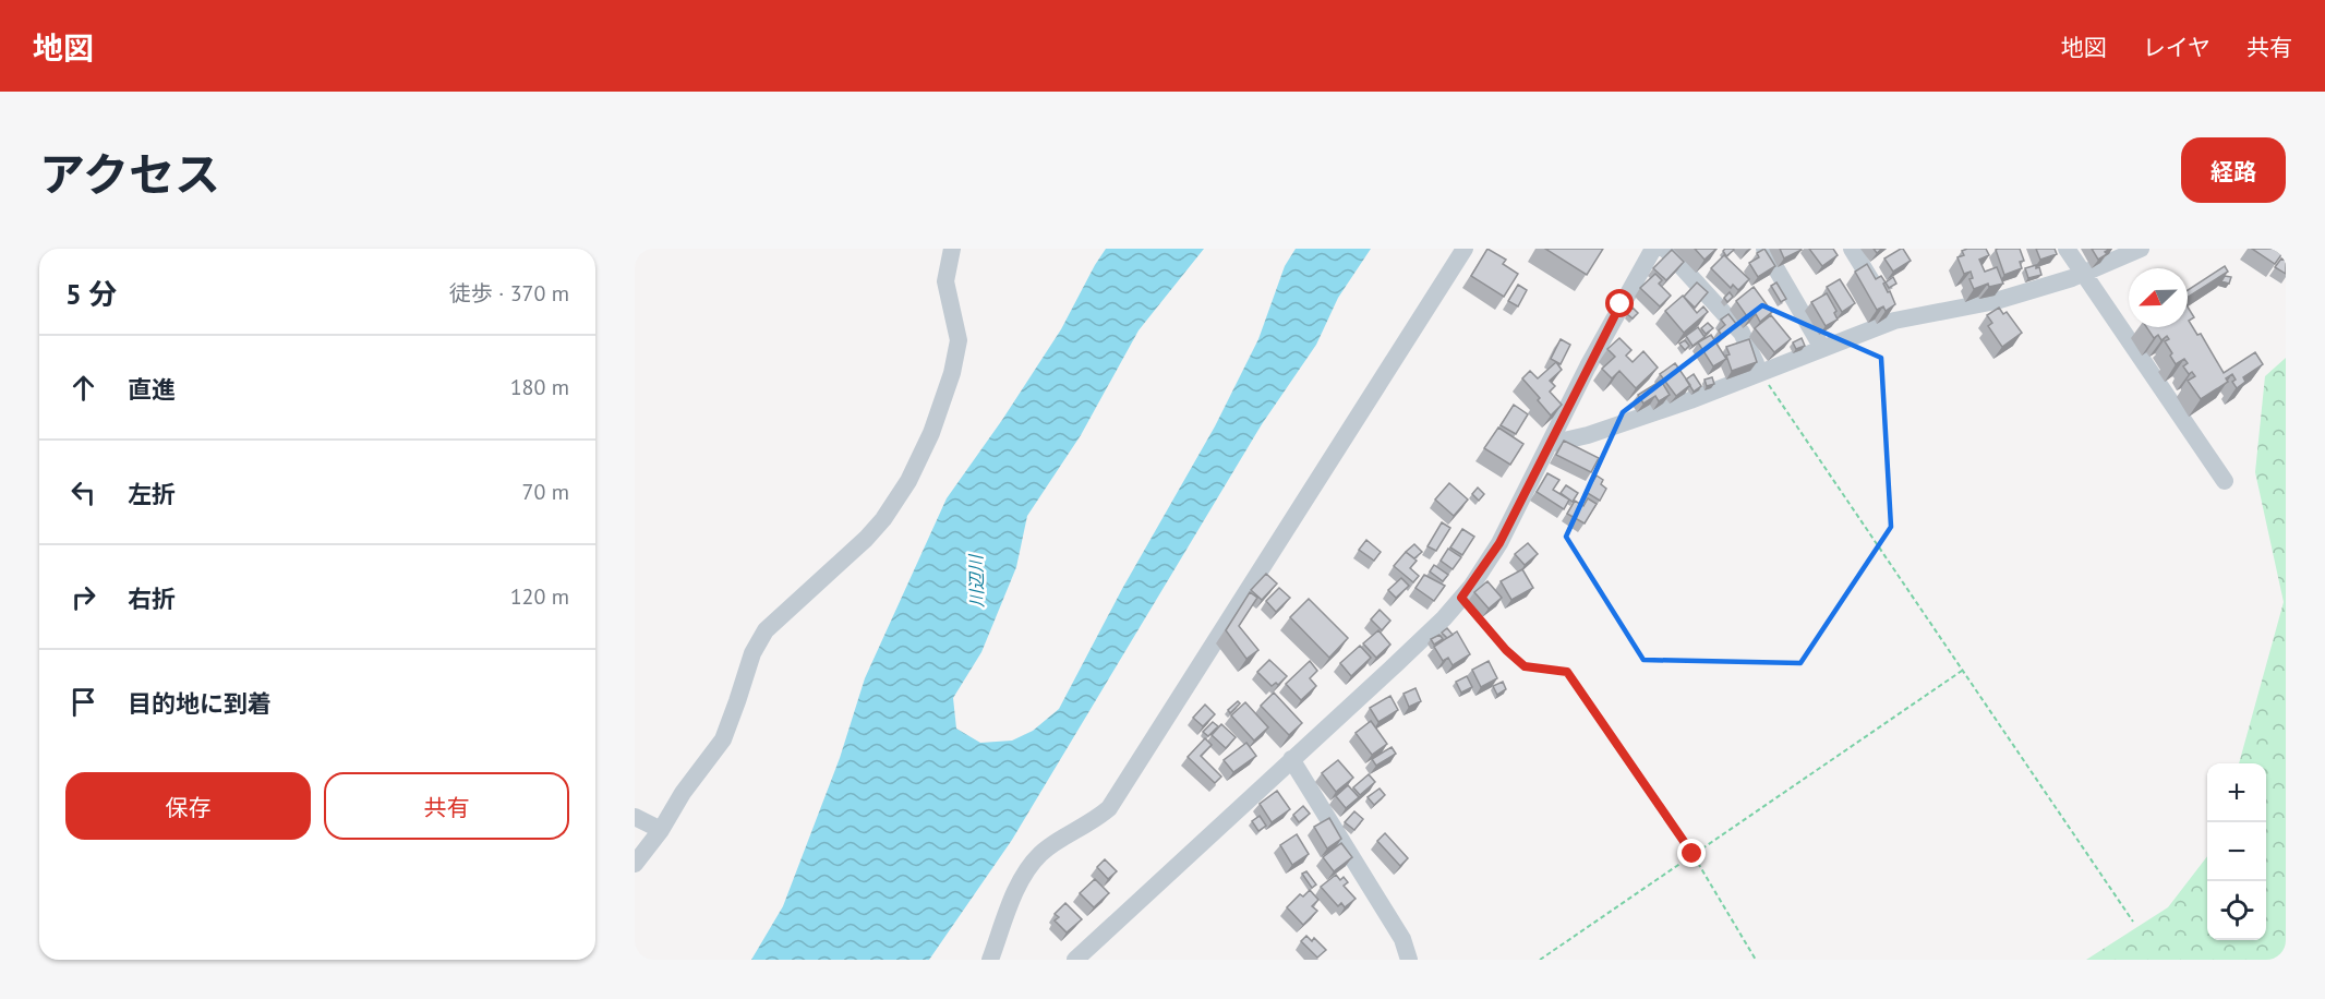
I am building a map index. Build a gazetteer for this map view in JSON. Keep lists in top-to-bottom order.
{
  "water": ["川辺川"],
  "north": "bottom left",
  "page": {
    "header": "地図",
    "nav": ["地図", "レイヤ", "共有"],
    "title": "アクセス",
    "buttons": [
      "経路",
      ["保存", "共有"]
    ],
    "heading": ["5 分", "徒歩 · 370 m"],
    "list": [
      ["直進", "180 m"],
      ["左折", "70 m"],
      ["右折", "120 m"],
      "目的地に到着"
    ],
    "map_buttons": ["+", "−"]
  }
}
